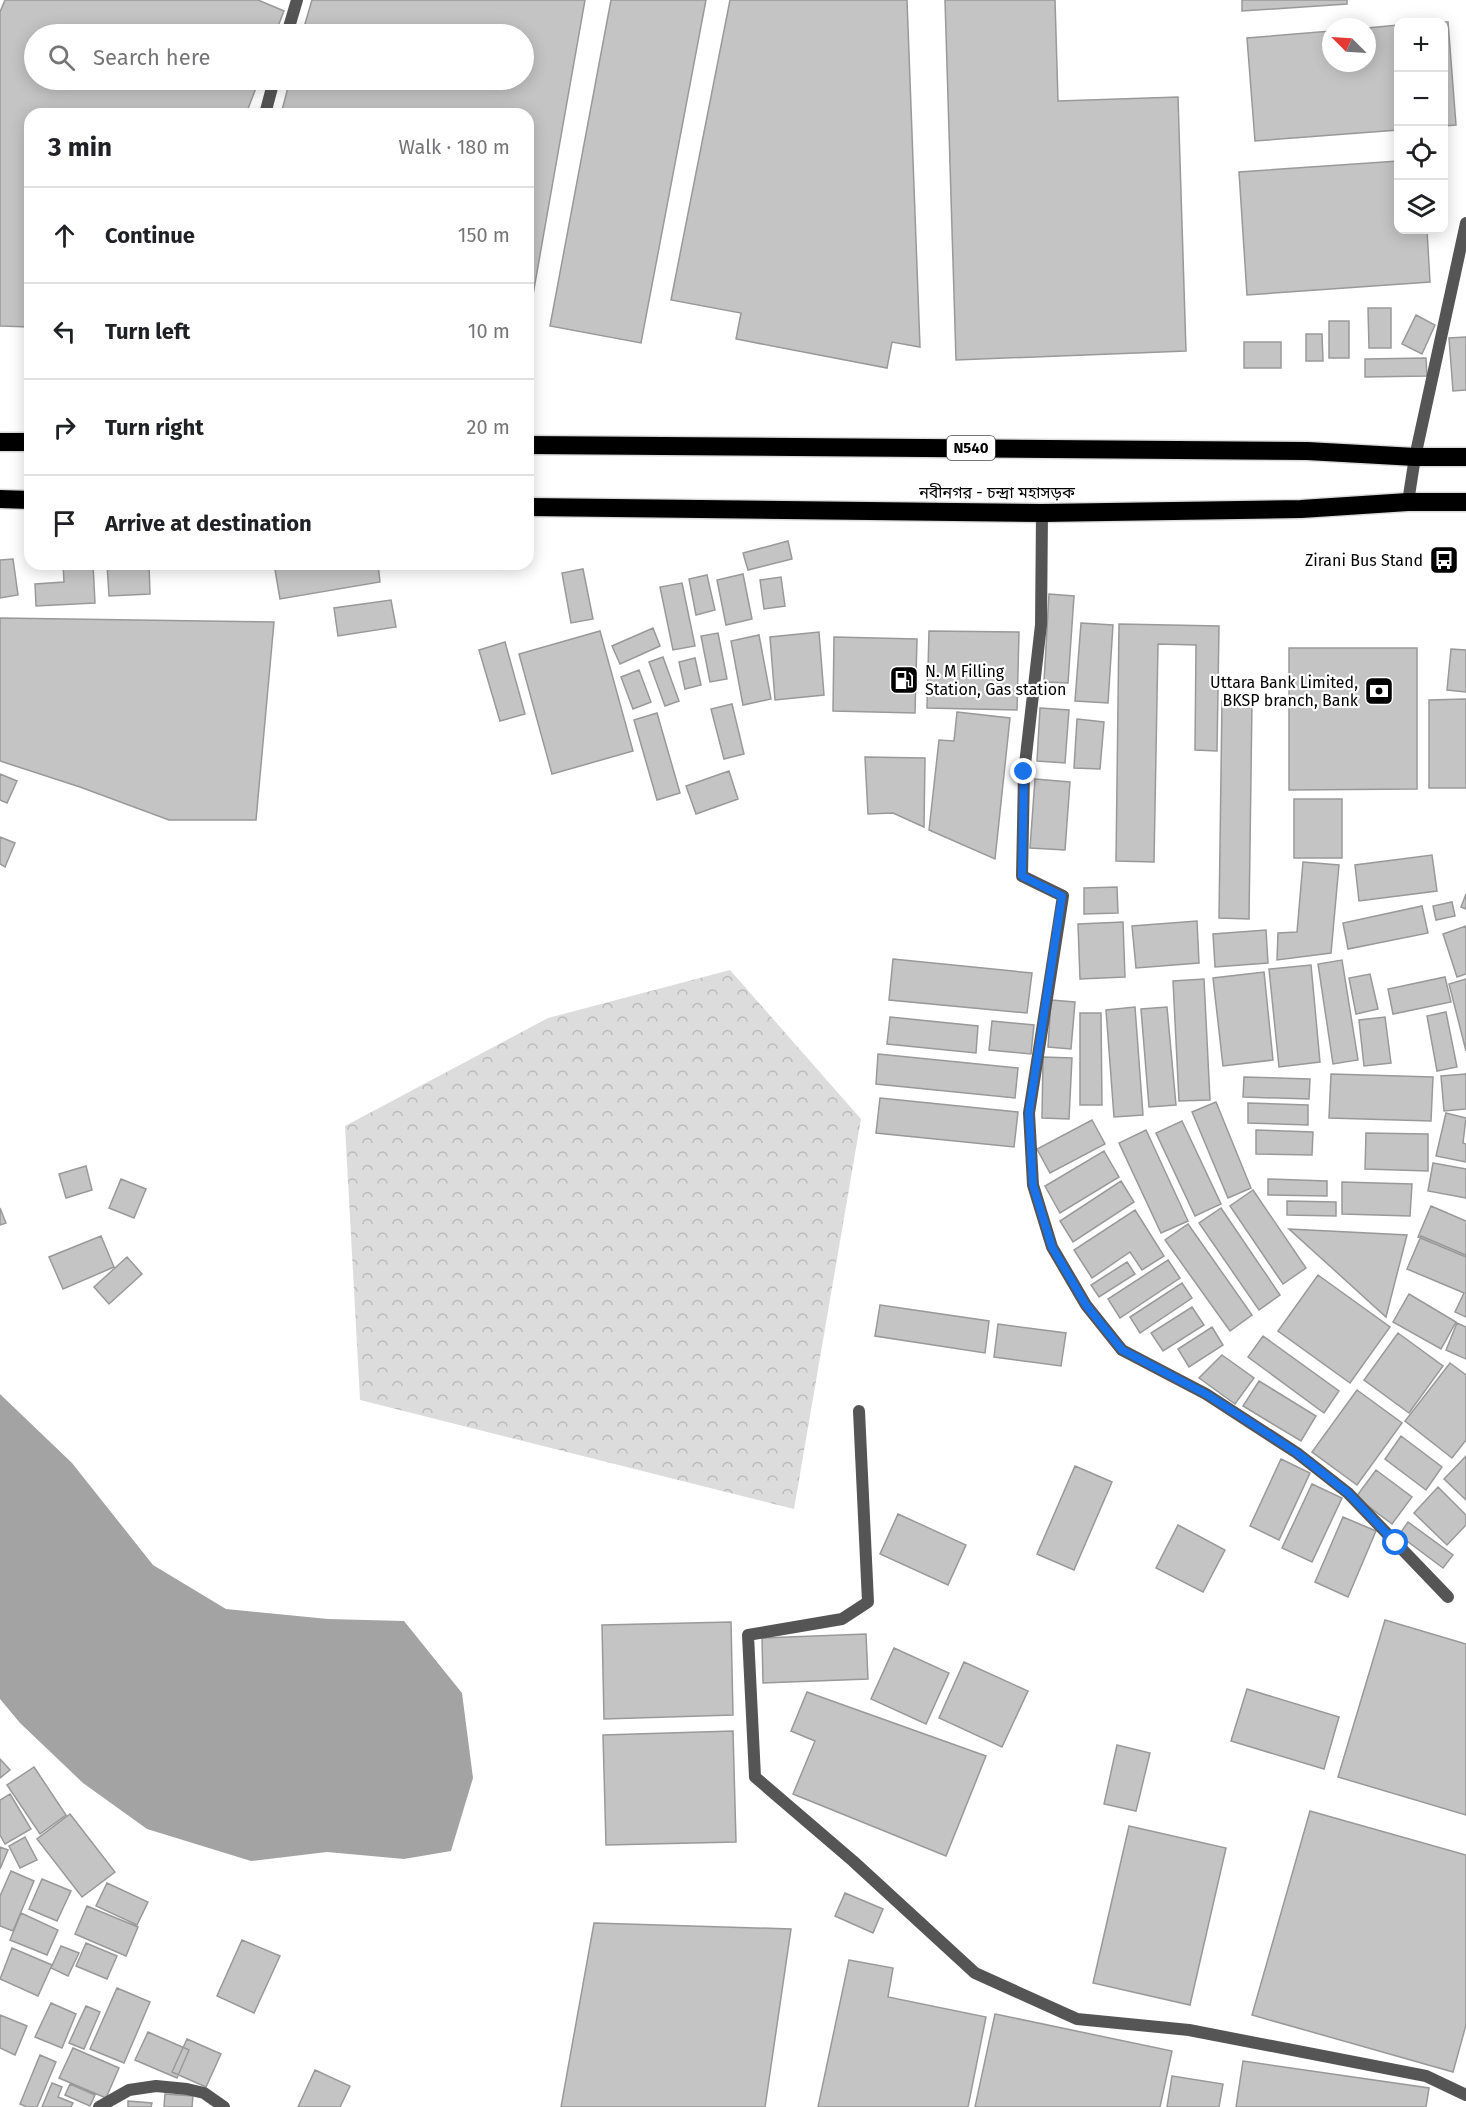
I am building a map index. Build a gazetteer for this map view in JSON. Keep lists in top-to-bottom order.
{
  "streets": {
    "highway": ["N540", "নবীনগর - চন্দ্রা মহাসড়ক"]
  },
  "places": {
    "bus stop": ["Zirani Bus Stand"],
    "fuel station": ["N. M Filling Station, Gas station"],
    "bank": ["Uttara Bank Limited, BKSP branch, Bank"]
  },
  "north": "top left",
  "page": {
    "map_buttons": ["+", "−"],
    "search": "Search here",
    "heading": ["3 min", "Walk · 180 m"],
    "list": [
      ["Continue", "150 m"],
      ["Turn left", "10 m"],
      ["Turn right", "20 m"],
      "Arrive at destination"
    ]
  }
}
